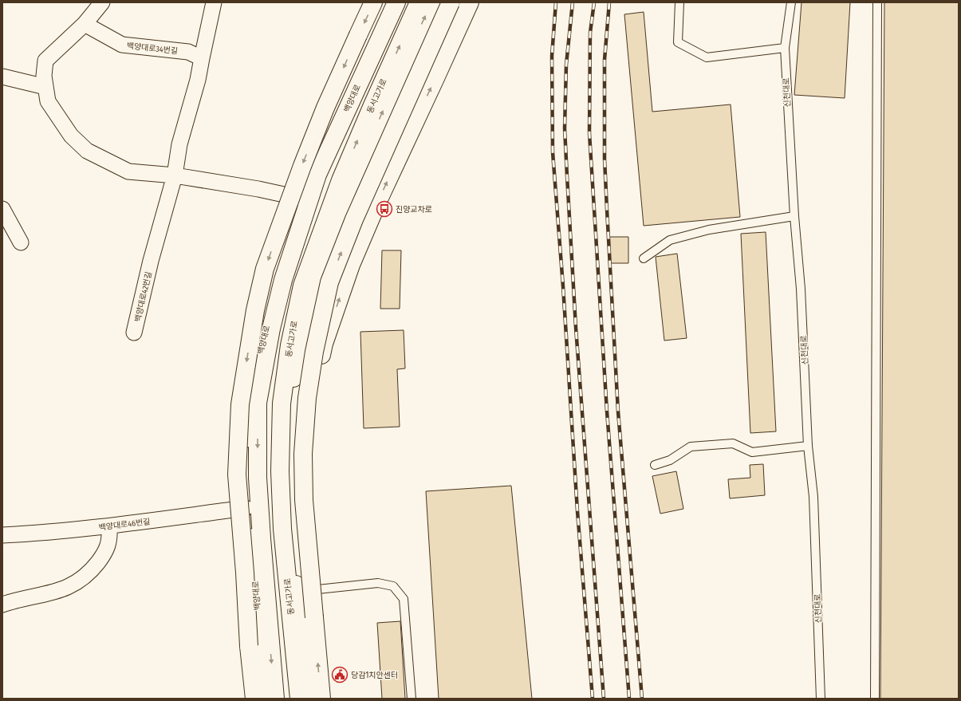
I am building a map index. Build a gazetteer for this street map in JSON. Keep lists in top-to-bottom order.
{
  "streets": {
    "main road": ["동서고가로", "백양대로"],
    "street": ["백양대로34번길", "백양대로42번길", "백양대로46번길"],
    "lane": ["신천대로"]
  },
  "crossings": [
    ["백양대로", "백양대로46번길"]
  ],
  "places": {
    "bus stop": ["진양교차로"],
    "public building": ["당감1치안센터"]
  }
}
